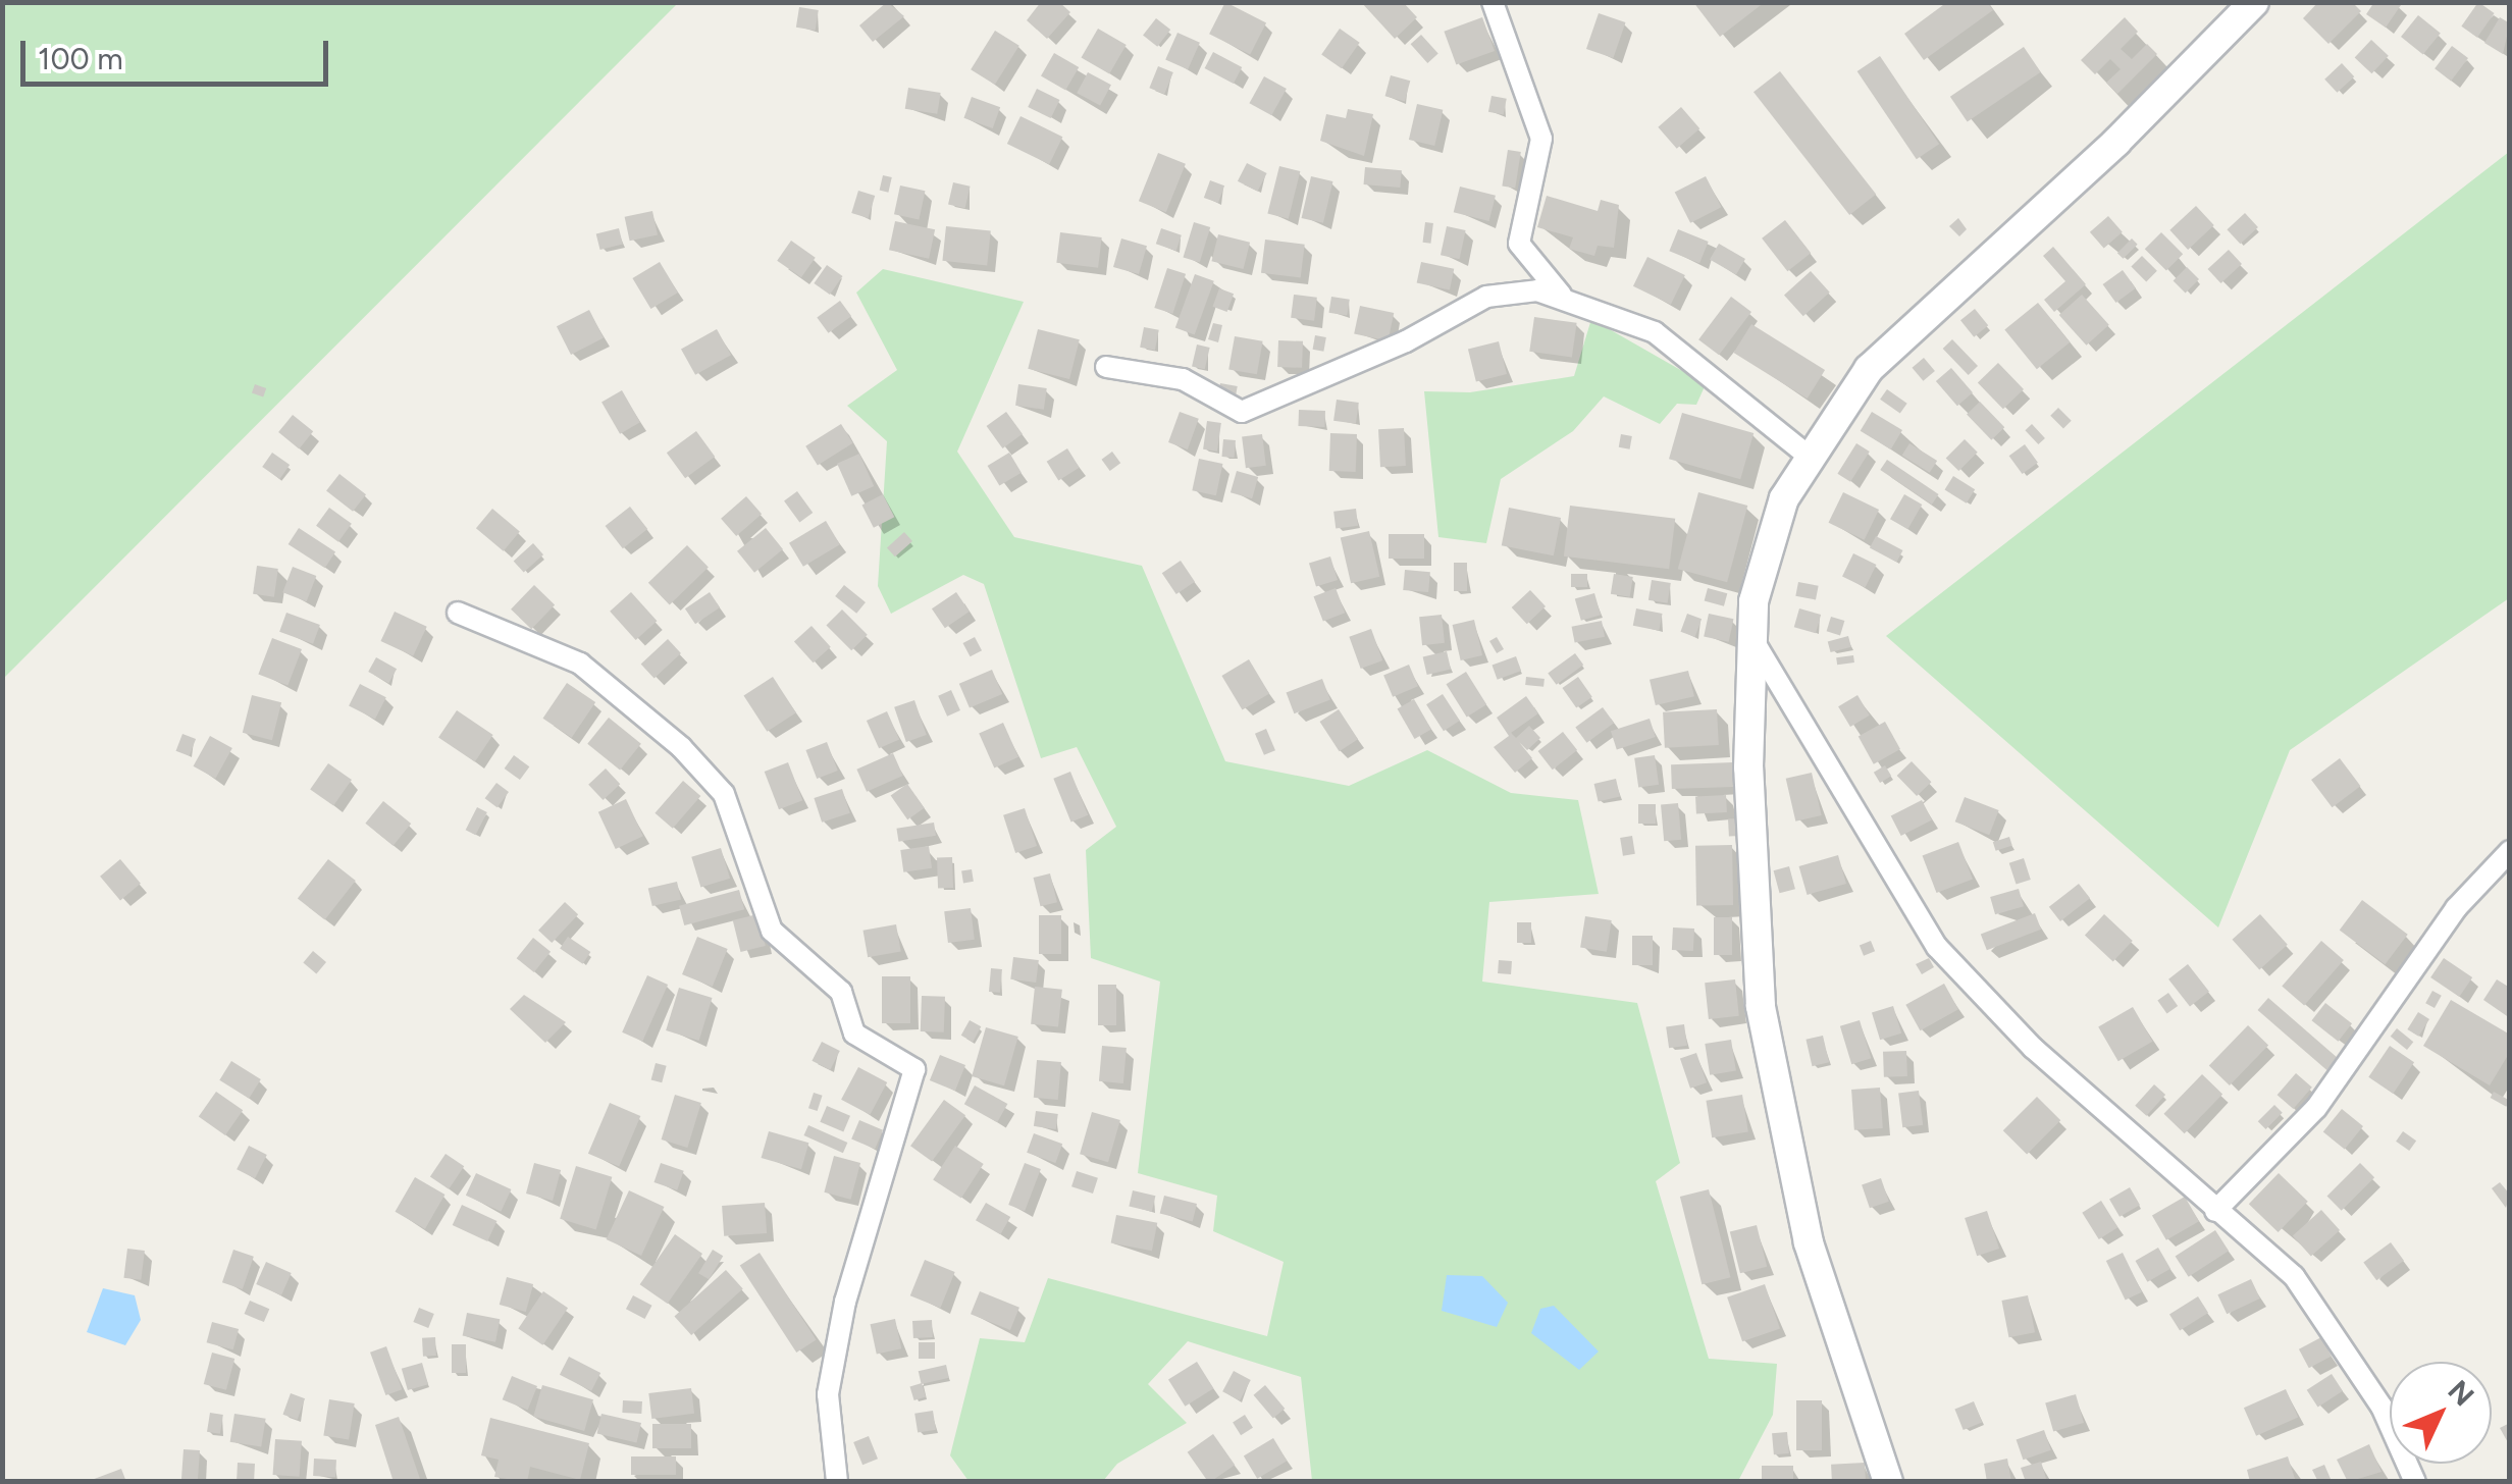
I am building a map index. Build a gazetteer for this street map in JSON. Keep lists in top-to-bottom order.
{
  "scale_bar": "100 m",
  "north": "top right"
}
